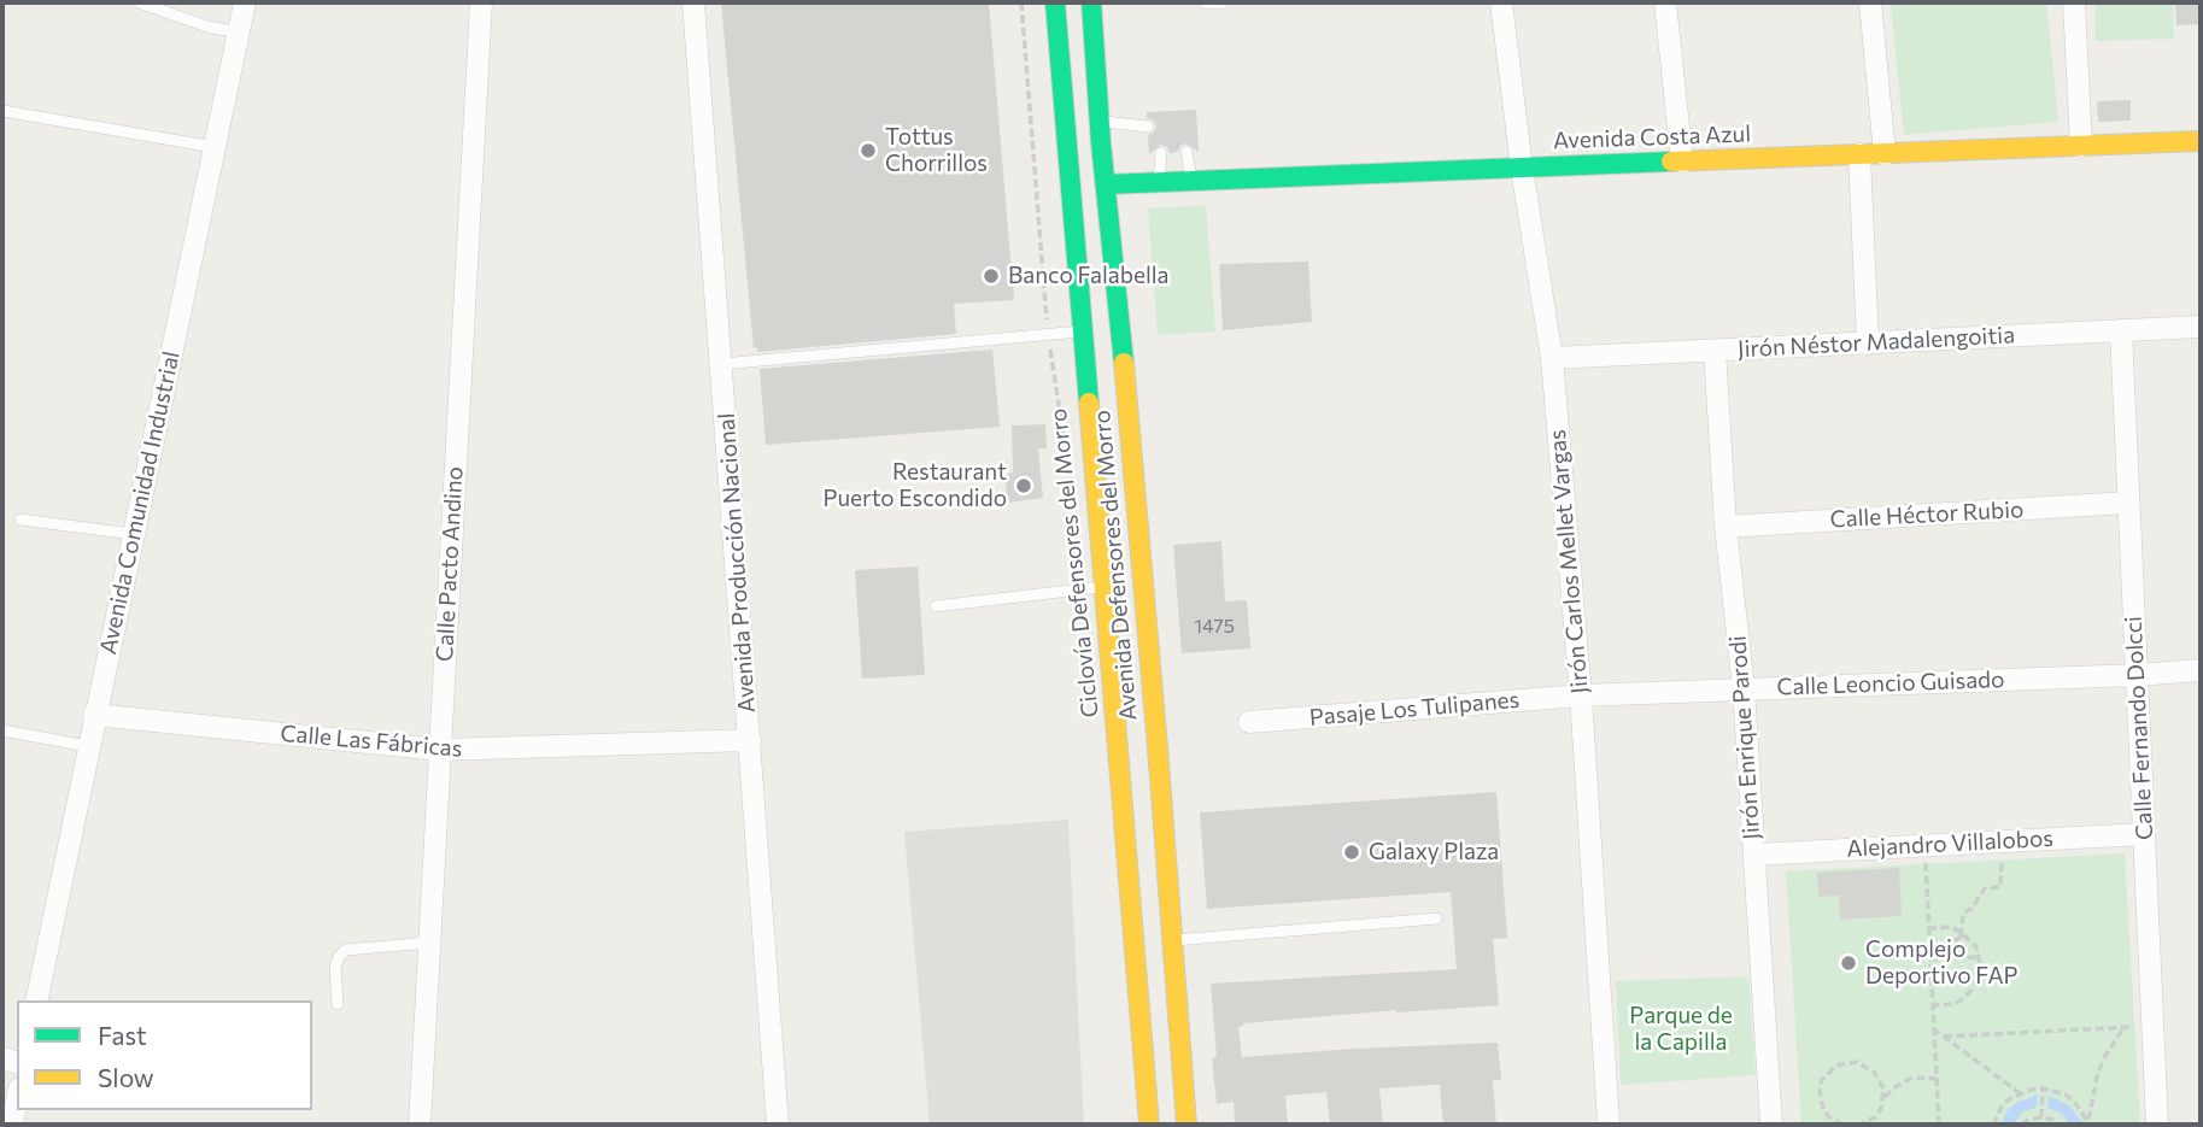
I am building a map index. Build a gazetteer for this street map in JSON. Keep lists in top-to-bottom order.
{
  "streets": {
    "main road": ["Avenida Costa Azul", "Avenida Defensores del Morro"],
    "street": [
      "Jirón Néstor Madalengoitia",
      "Avenida Comunidad Industrial",
      "Calle Héctor Rubio",
      "Jirón Carlos Mellet Vargas",
      "Avenida Producción Nacional",
      "Calle Pacto Andino",
      "Calle Leoncio Guisado",
      "Pasaje Los Tulipanes",
      "Calle Fernando Dolcci",
      "Jirón Enrique Parodi",
      "Calle Las Fábricas",
      "Alejandro Villalobos"
    ],
    "path": ["Ciclovía Defensores del Morro"]
  },
  "crossings": [
    ["Avenida Costa Azul", "Jirón Carlos Mellet Vargas"],
    ["Avenida Costa Azul", "Avenida Defensores del Morro"],
    ["Jirón Néstor Madalengoitia", "Jirón Carlos Mellet Vargas"],
    ["Jirón Néstor Madalengoitia", "Calle Fernando Dolcci"],
    ["Jirón Néstor Madalengoitia", "Jirón Enrique Parodi"],
    ["Avenida Comunidad Industrial", "Calle Las Fábricas"],
    ["Calle Héctor Rubio", "Calle Fernando Dolcci"],
    ["Calle Héctor Rubio", "Jirón Enrique Parodi"],
    ["Jirón Carlos Mellet Vargas", "Calle Leoncio Guisado"],
    ["Jirón Carlos Mellet Vargas", "Pasaje Los Tulipanes"],
    ["Avenida Producción Nacional", "Calle Las Fábricas"],
    ["Calle Pacto Andino", "Calle Las Fábricas"],
    ["Calle Leoncio Guisado", "Pasaje Los Tulipanes"],
    ["Calle Leoncio Guisado", "Calle Fernando Dolcci"],
    ["Calle Leoncio Guisado", "Jirón Enrique Parodi"],
    ["Calle Fernando Dolcci", "Alejandro Villalobos"],
    ["Jirón Enrique Parodi", "Alejandro Villalobos"]
  ],
  "parks": ["Parque de la Capilla"],
  "places": [
    "Tottus Chorrillos",
    "Banco Falabella",
    "Restaurant Puerto Escondido",
    "Galaxy Plaza",
    "Complejo Deportivo FAP"
  ],
  "house_numbers": ["1475"],
  "legend": ["Fast", "Slow"]
}
